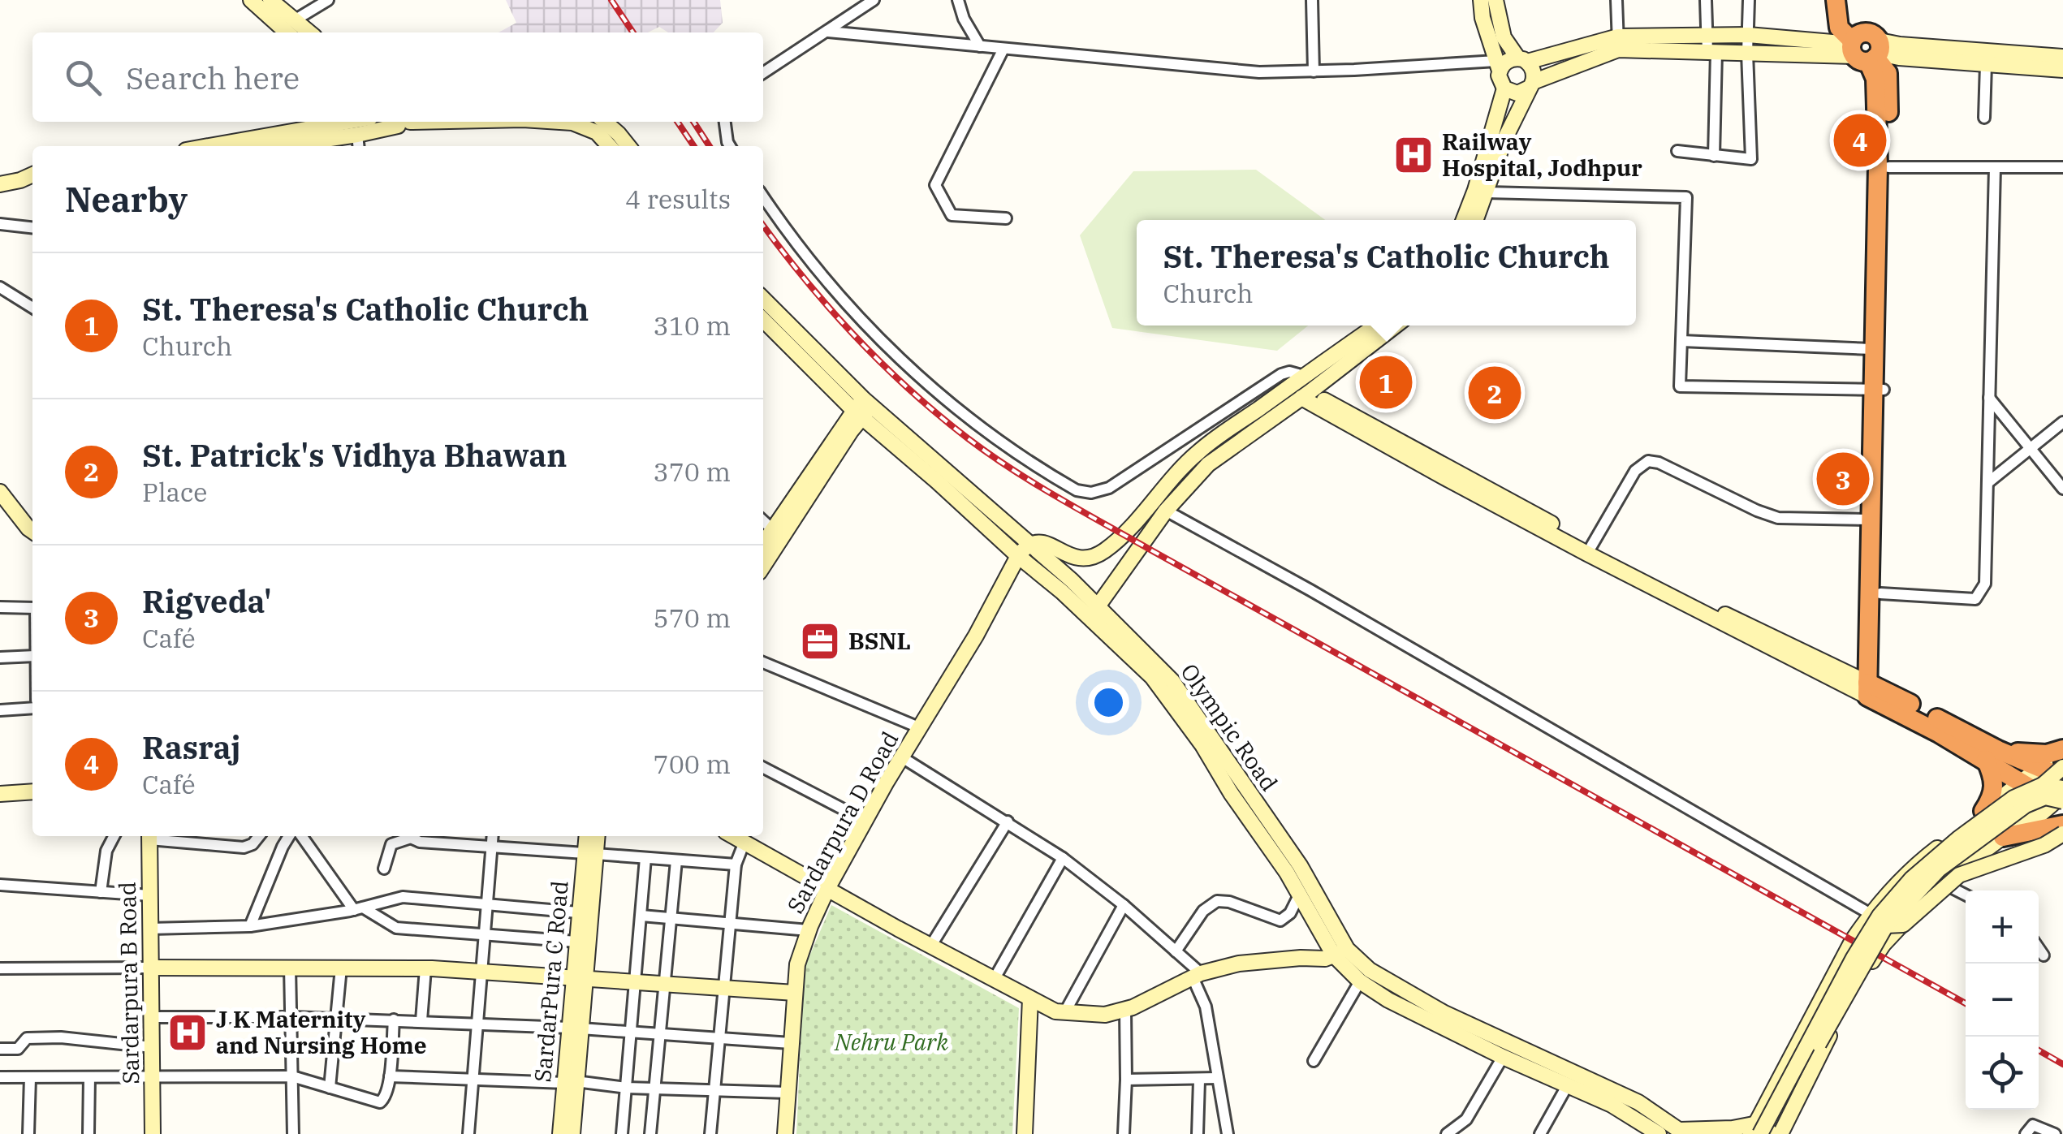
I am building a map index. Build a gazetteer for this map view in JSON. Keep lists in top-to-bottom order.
{
  "streets": {
    "street": [
      "Olympic Road",
      "Sardarpura D Road",
      "SardarPura C Road",
      "Sardarpura B Road"
    ]
  },
  "crossings": [
    ["Olympic Road", "Sardarpura D Road"]
  ],
  "parks": ["Nehru Park"],
  "places": {
    "hospital": ["Railway Hospital, Jodhpur", "J K Maternity and Nursing Home"],
    "office": ["BSNL"]
  },
  "page": {
    "search": "Search here",
    "pins": [
      "4",
      "1",
      "2",
      "3"
    ],
    "heading": ["Nearby", "4 results"],
    "popup": ["St. Theresa's Catholic Church", "Church"],
    "list": [
      {
        "mark": "1",
        "name": "St. Theresa's Catholic Church",
        "note": "Church",
        "value": "310 m"
      },
      {
        "mark": "2",
        "name": "St. Patrick's Vidhya Bhawan",
        "note": "Place",
        "value": "370 m"
      },
      {
        "mark": "3",
        "name": "Rigveda'",
        "note": "Café",
        "value": "570 m"
      },
      {
        "mark": "4",
        "name": "Rasraj",
        "note": "Café",
        "value": "700 m"
      }
    ],
    "map_buttons": ["+", "−"]
  }
}
